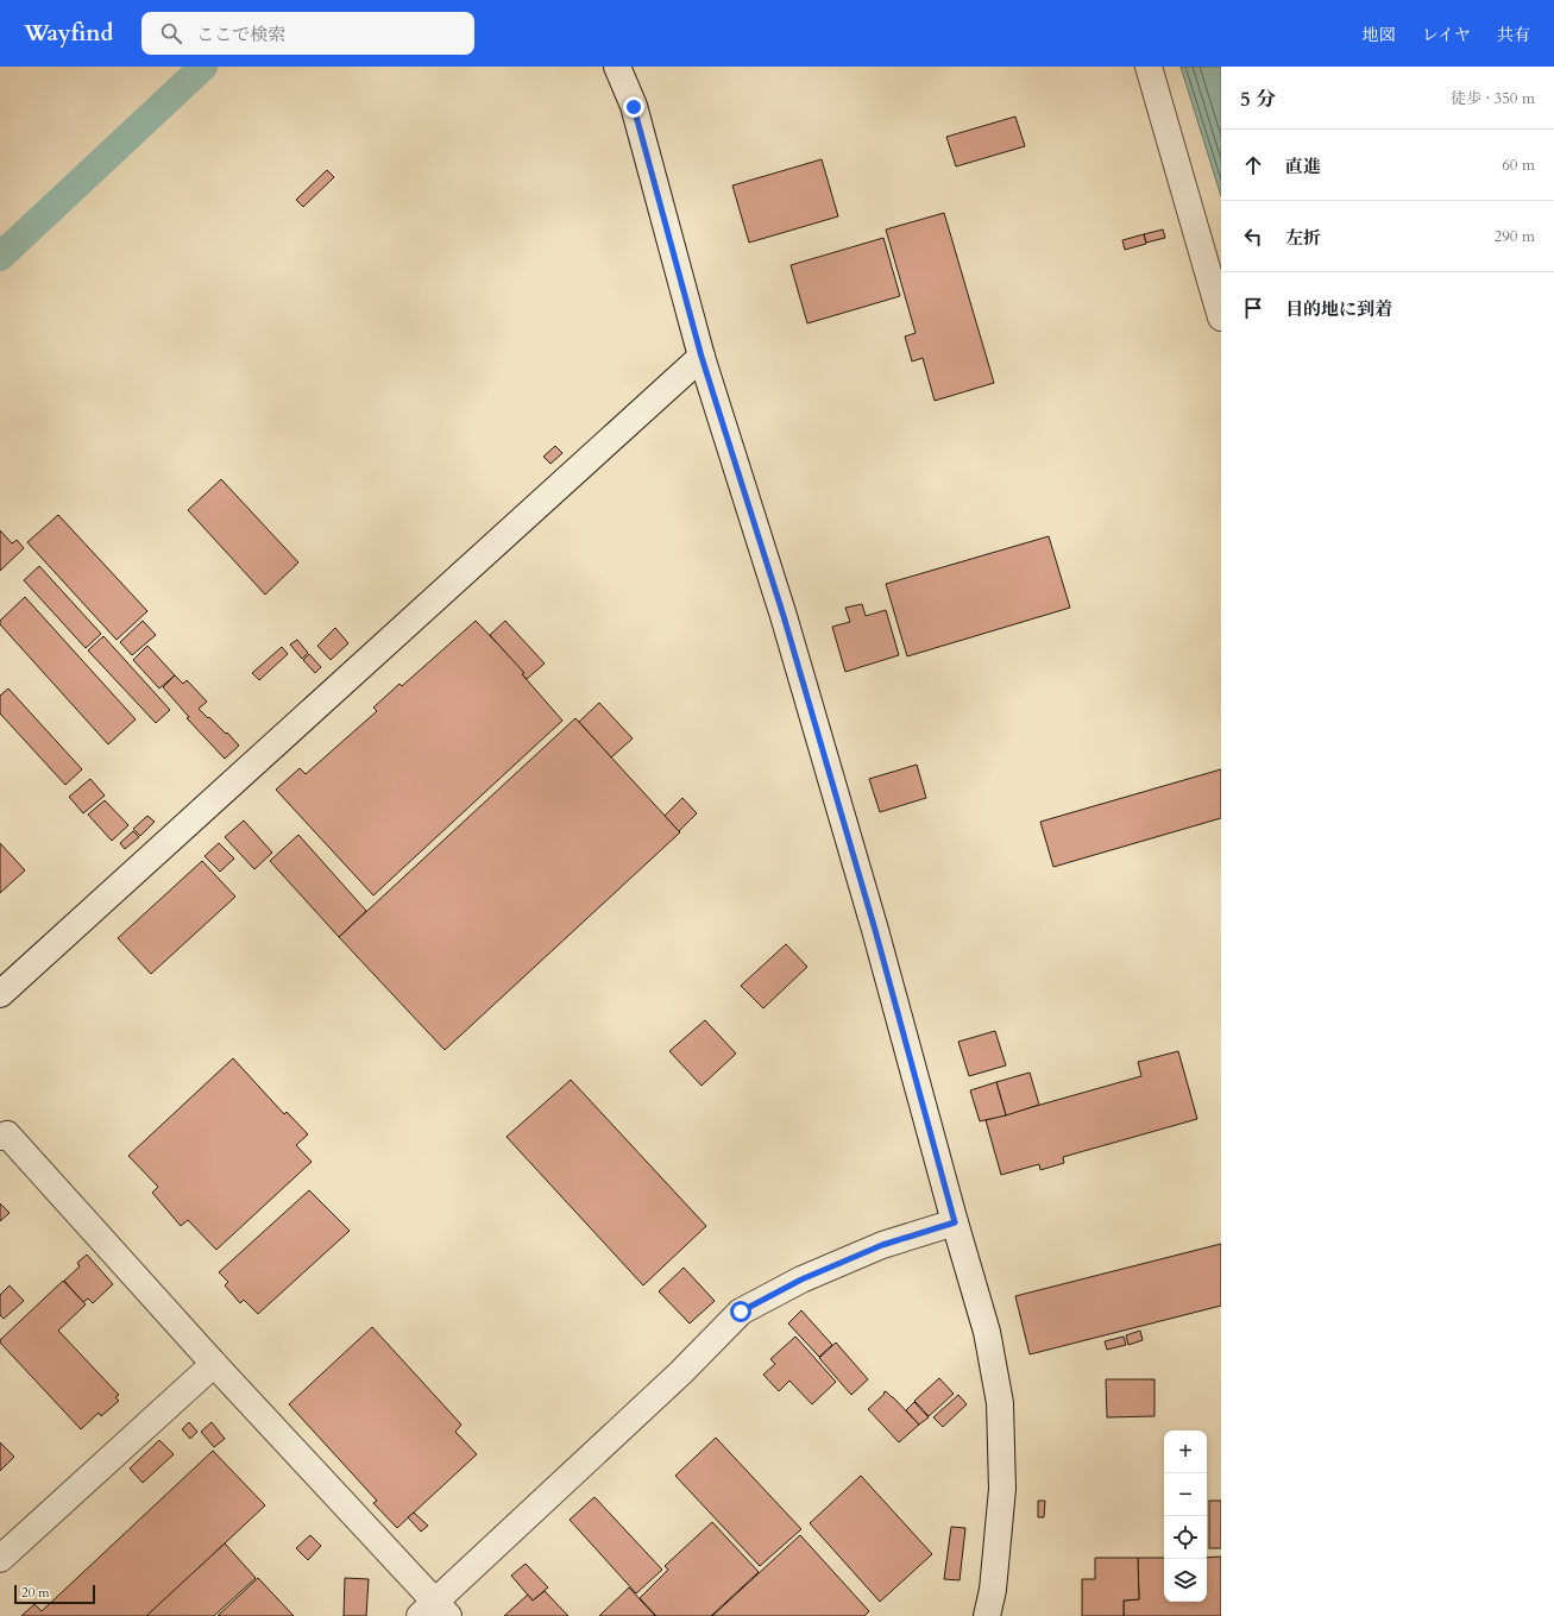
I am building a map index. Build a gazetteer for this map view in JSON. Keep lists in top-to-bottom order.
{
  "scale_bar": "20 m",
  "page": {
    "header": "Wayfind",
    "search": "ここで検索",
    "nav": ["地図", "レイヤ", "共有"],
    "heading": ["5 分", "徒歩 · 350 m"],
    "list": [
      ["直進", "60 m"],
      ["左折", "290 m"],
      "目的地に到着"
    ],
    "map_buttons": ["+", "−"],
    "scale": "20 m"
  }
}
